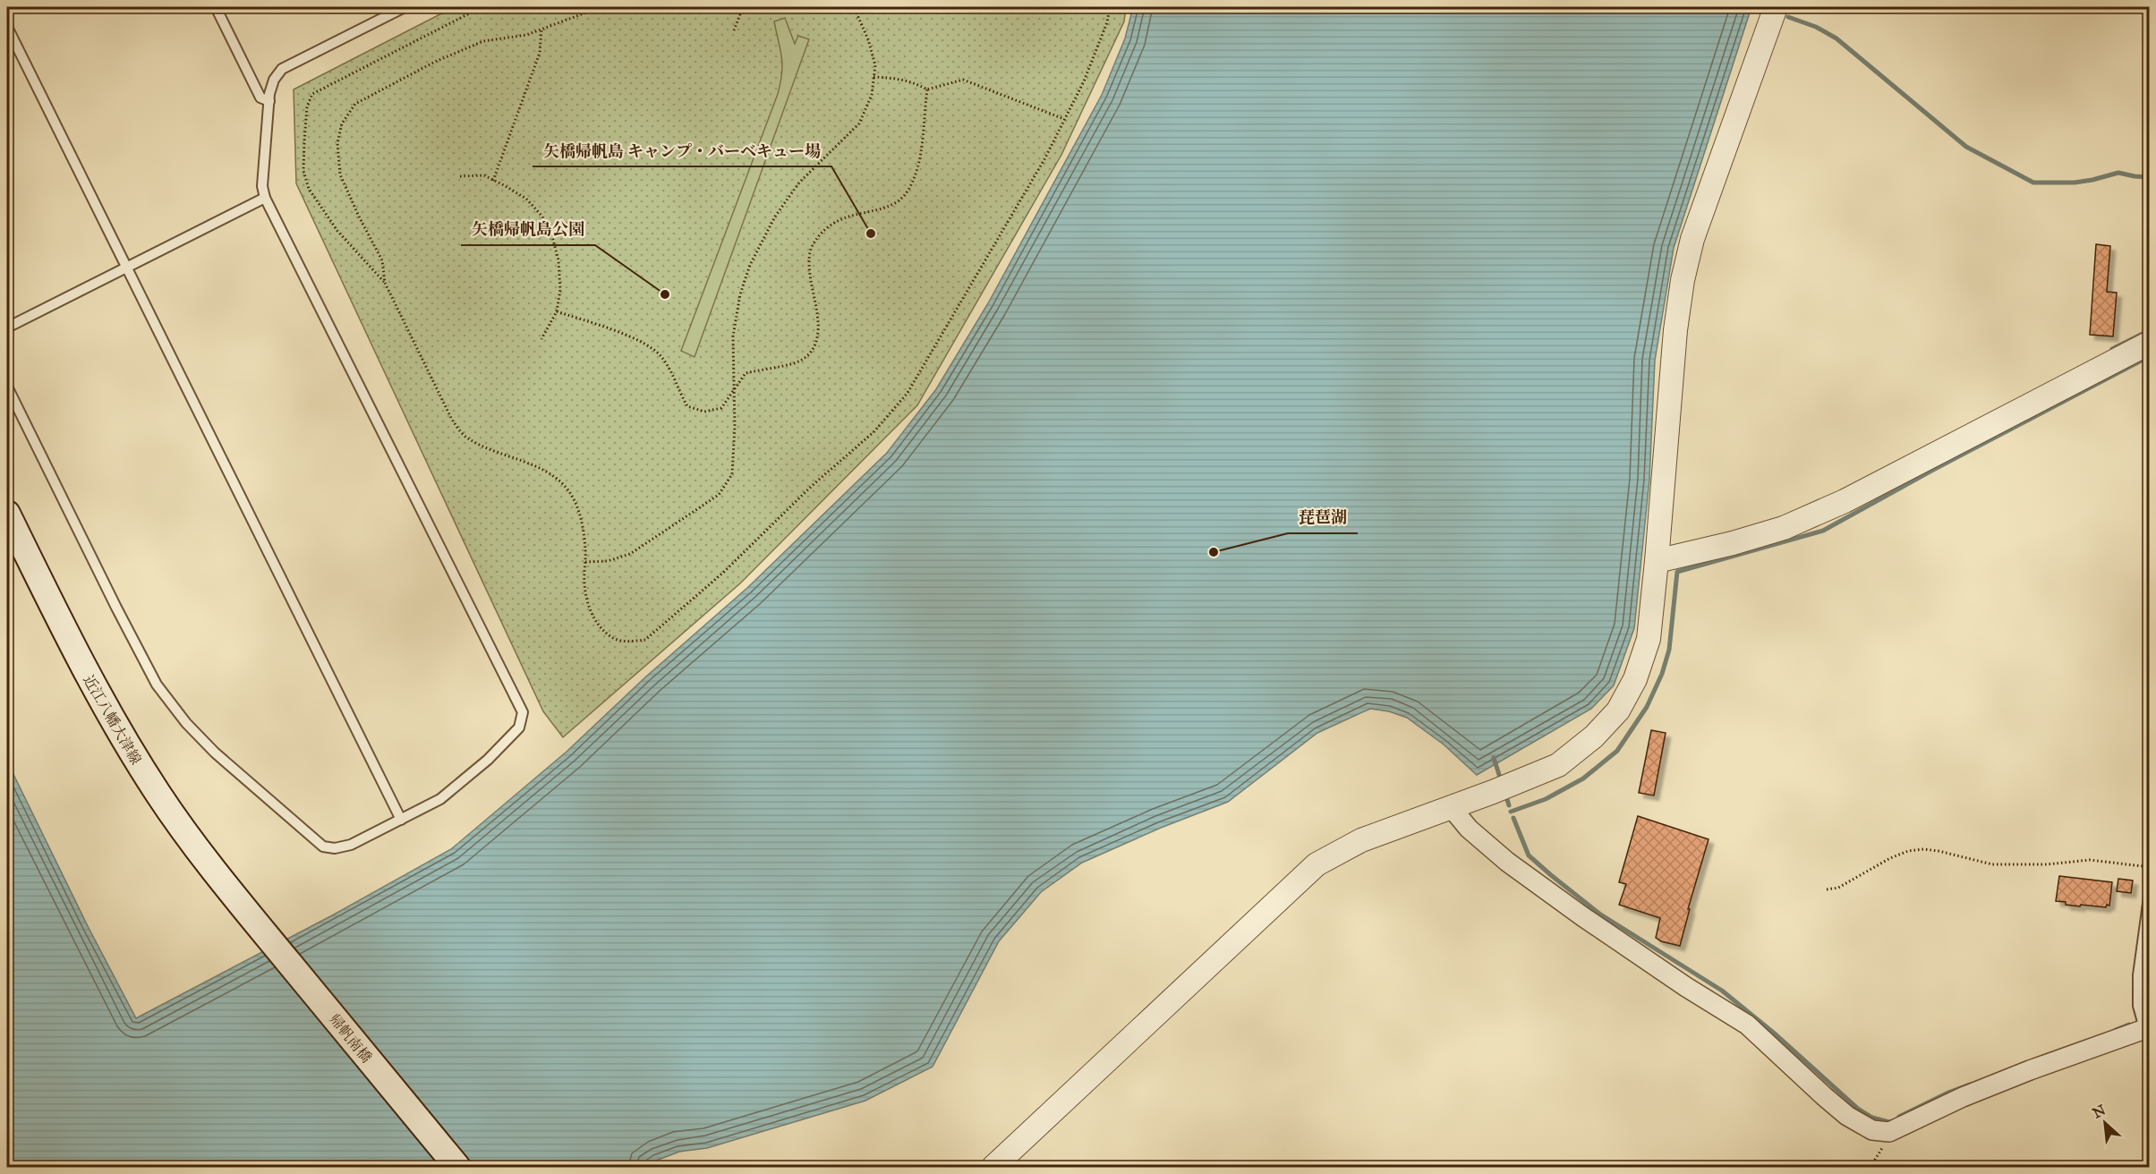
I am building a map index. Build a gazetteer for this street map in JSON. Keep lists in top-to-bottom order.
{
  "streets": {
    "main road": ["近江八幡大津線", "帰帆南橋"]
  },
  "crossings": [
    ["近江八幡大津線", "帰帆南橋"]
  ],
  "places": ["矢橋帰帆島 キャンプ・バーベキュー場", "矢橋帰帆島公園", "琵琶湖"],
  "north": "top left"
}
